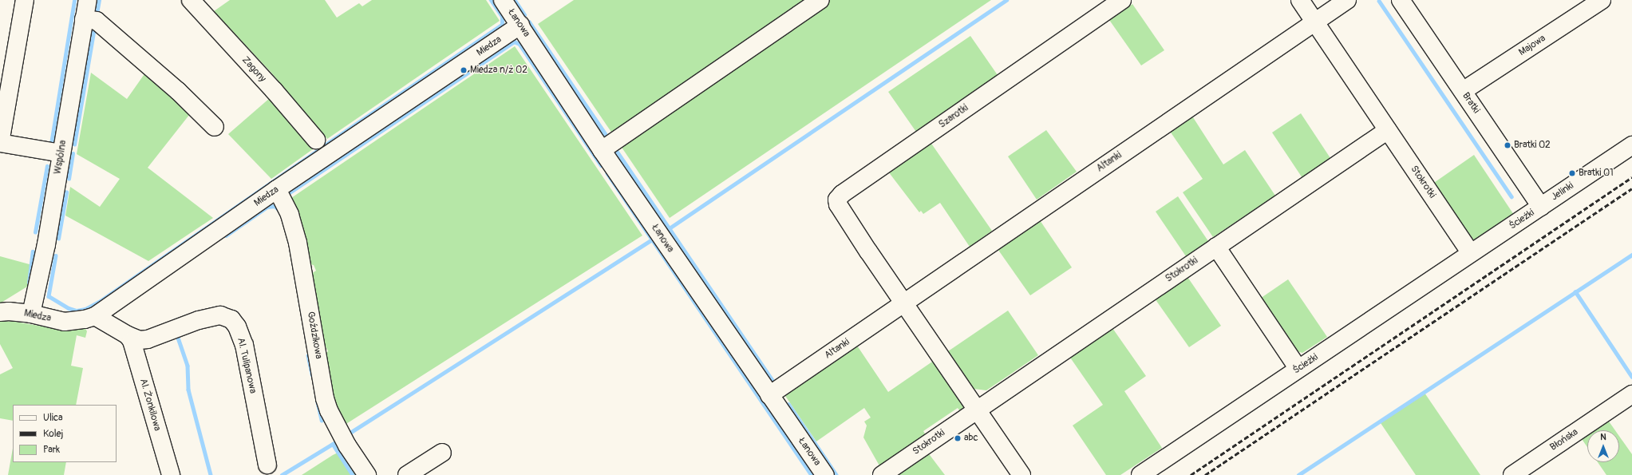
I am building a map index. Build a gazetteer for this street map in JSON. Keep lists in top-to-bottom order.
{
  "streets": {
    "street": [
      "Łanowa",
      "Majowa",
      "Miedza",
      "Zagony",
      "Bratki",
      "Szarotki",
      "Wspólna",
      "Altanki",
      "Stokrotki",
      "Jelinki",
      "Ścieżki",
      "Goździkowa",
      "Al. Tulipanowa",
      "Al. Żonkilowa",
      "Błońska"
    ]
  },
  "crossings": [
    ["Łanowa", "Miedza"],
    ["Łanowa", "Altanki"],
    ["Majowa", "Bratki"],
    ["Miedza", "Wspólna"],
    ["Miedza", "Goździkowa"],
    ["Miedza", "Al. Tulipanowa"],
    ["Bratki", "Jelinki"],
    ["Bratki", "Ścieżki"],
    ["Szarotki", "Altanki"],
    ["Altanki", "Stokrotki"],
    ["Stokrotki", "Ścieżki"],
    ["Jelinki", "Ścieżki"],
    ["Al. Tulipanowa", "Al. Żonkilowa"]
  ],
  "places": [
    "Miedza n/ż 02",
    "Bratki 02",
    "Bratki 01",
    "abc"
  ],
  "legend": ["Ulica", "Kolej", "Park"],
  "north": "top"
}
